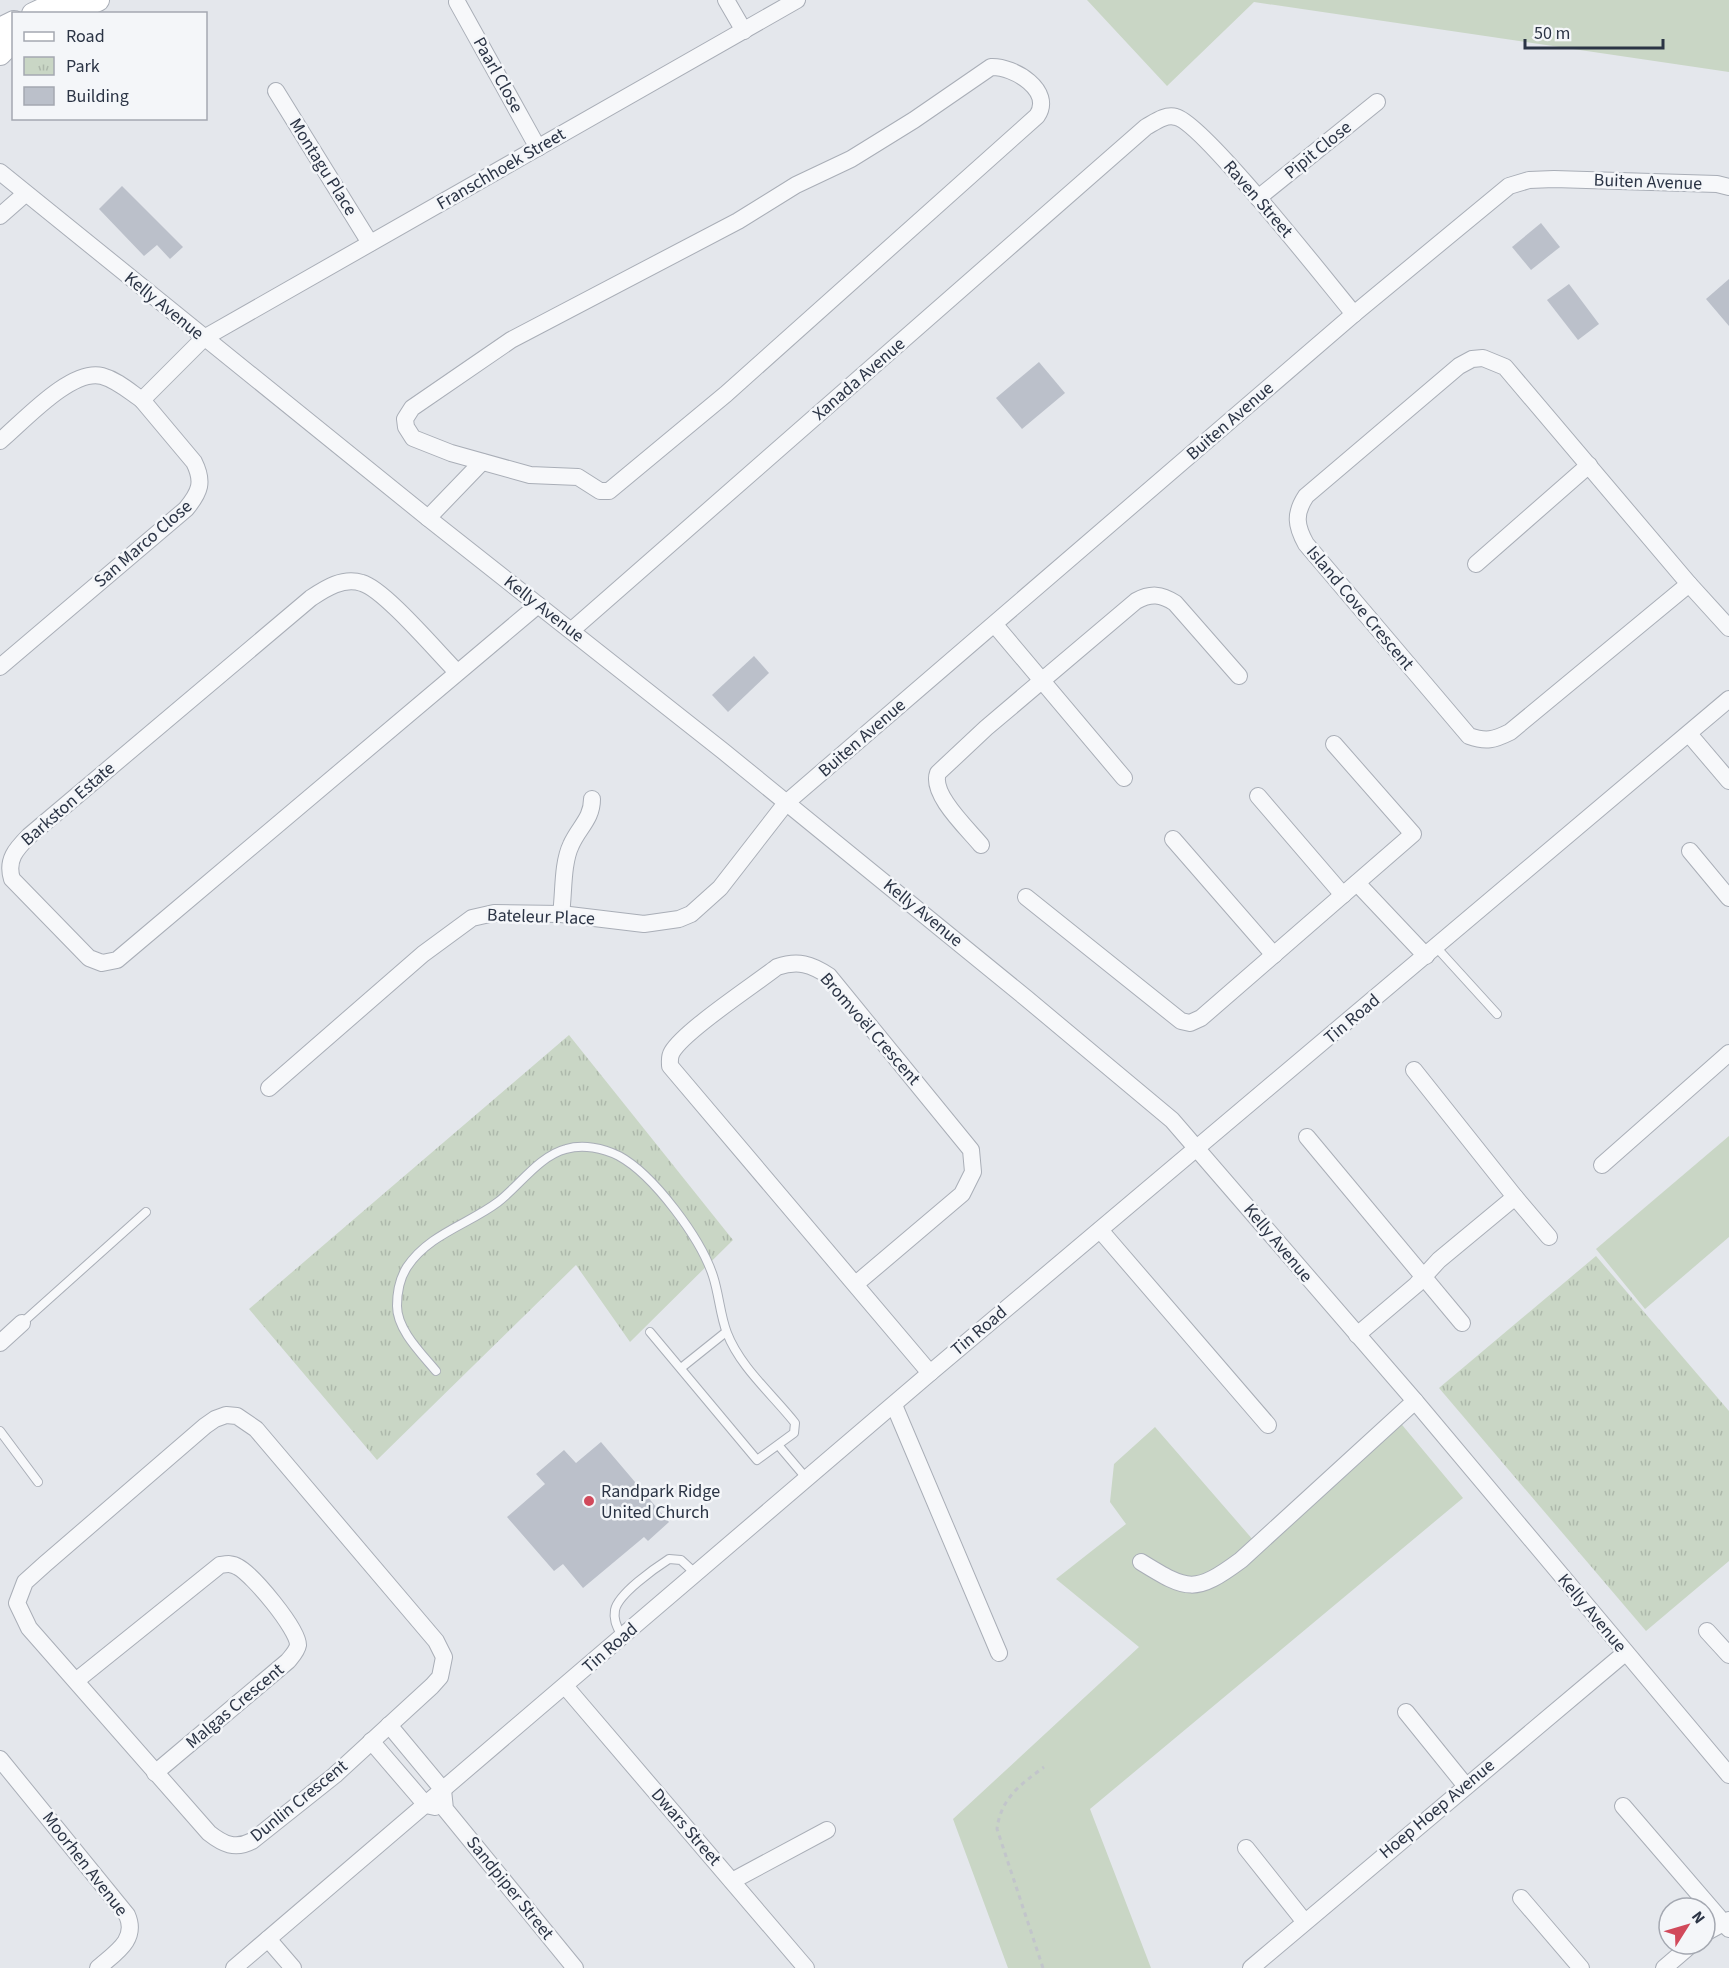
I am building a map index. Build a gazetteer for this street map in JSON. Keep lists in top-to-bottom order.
{
  "streets": {
    "street": [
      "Paarl Close",
      "Pipit Close",
      "Montagu Place",
      "Franschhoek Street",
      "Buiten Avenue",
      "Raven Street",
      "Kelly Avenue",
      "Xanada Avenue",
      "San Marco Close",
      "Island Cove Crescent",
      "Barkston Estate",
      "Bateleur Place",
      "Tin Road",
      "Bromvoël Crescent",
      "Malgas Crescent",
      "Dunlin Crescent",
      "Hoep Hoep Avenue",
      "Dwars Street",
      "Moorhen Avenue",
      "Sandpiper Street"
    ]
  },
  "crossings": [
    ["Paarl Close", "Franschhoek Street"],
    ["Pipit Close", "Raven Street"],
    ["Montagu Place", "Franschhoek Street"],
    ["Franschhoek Street", "Kelly Avenue"],
    ["Buiten Avenue", "Raven Street"],
    ["Buiten Avenue", "Kelly Avenue"],
    ["Buiten Avenue", "Bateleur Place"],
    ["Raven Street", "Xanada Avenue"],
    ["Kelly Avenue", "Xanada Avenue"],
    ["Kelly Avenue", "Barkston Estate"],
    ["Kelly Avenue", "Bateleur Place"],
    ["Kelly Avenue", "Tin Road"],
    ["Kelly Avenue", "Hoep Hoep Avenue"],
    ["Tin Road", "Bromvoël Crescent"],
    ["Tin Road", "Dwars Street"],
    ["Malgas Crescent", "Dunlin Crescent"]
  ],
  "places": ["Randpark Ridge United Church"],
  "legend": ["Road", "Park", "Building"],
  "scale_bar": "50 m",
  "north": "top right"
}
